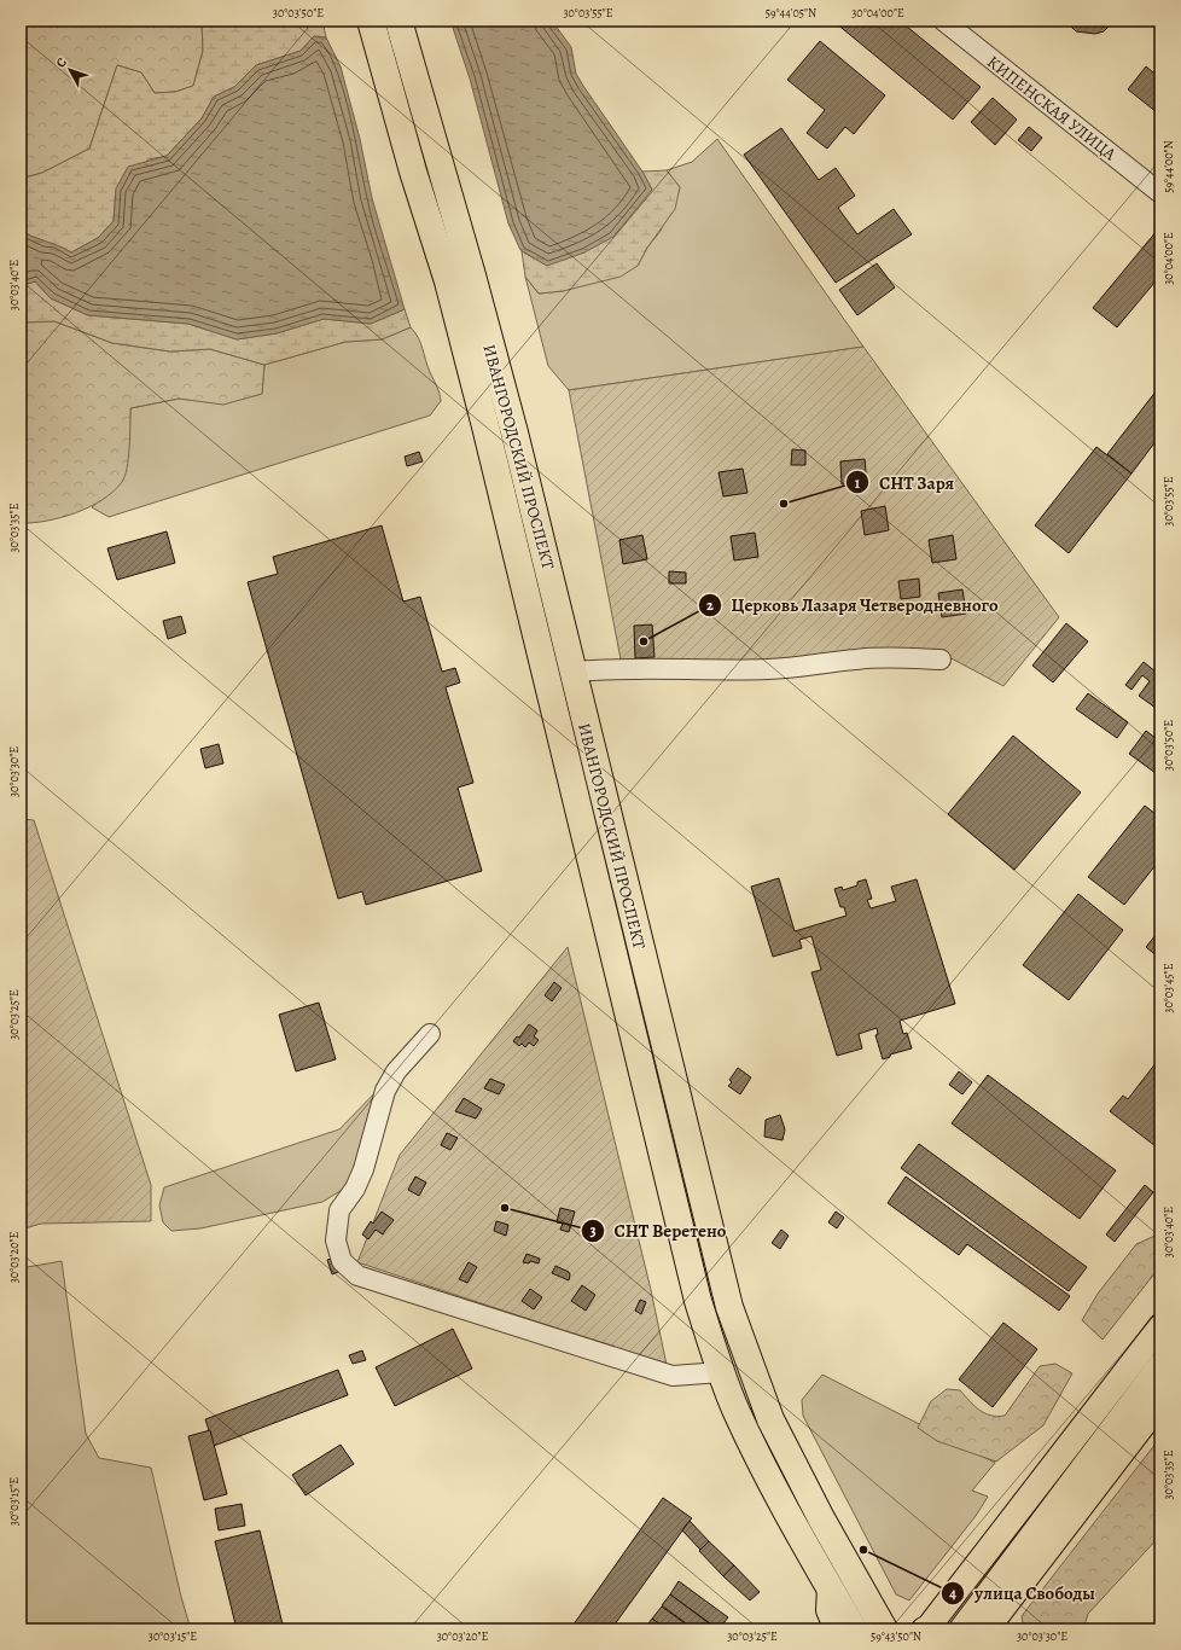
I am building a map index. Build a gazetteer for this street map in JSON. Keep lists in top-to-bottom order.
{
  "streets": {
    "highway": ["ИВАНГОРОДСКИЙ ПРОСПЕКТ"],
    "street": ["КИПЕНСКАЯ УЛИЦА"]
  },
  "places": [
    "СНТ Заря",
    "Церковь Лазаря Четверодневного",
    "СНТ Веретено",
    "улица Свободы"
  ],
  "north": "top left",
  "coordinates": [
    "30°03'50\"E",
    "30°03'55\"E",
    "59°44'05\"N",
    "30°04'00\"E",
    "59°44'00\"N",
    "30°03'40\"E",
    "30°03'35\"E",
    "30°03'30\"E",
    "30°03'45\"E",
    "30°03'25\"E",
    "30°03'20\"E",
    "30°03'15\"E",
    "59°43'50\"N"
  ]
}
